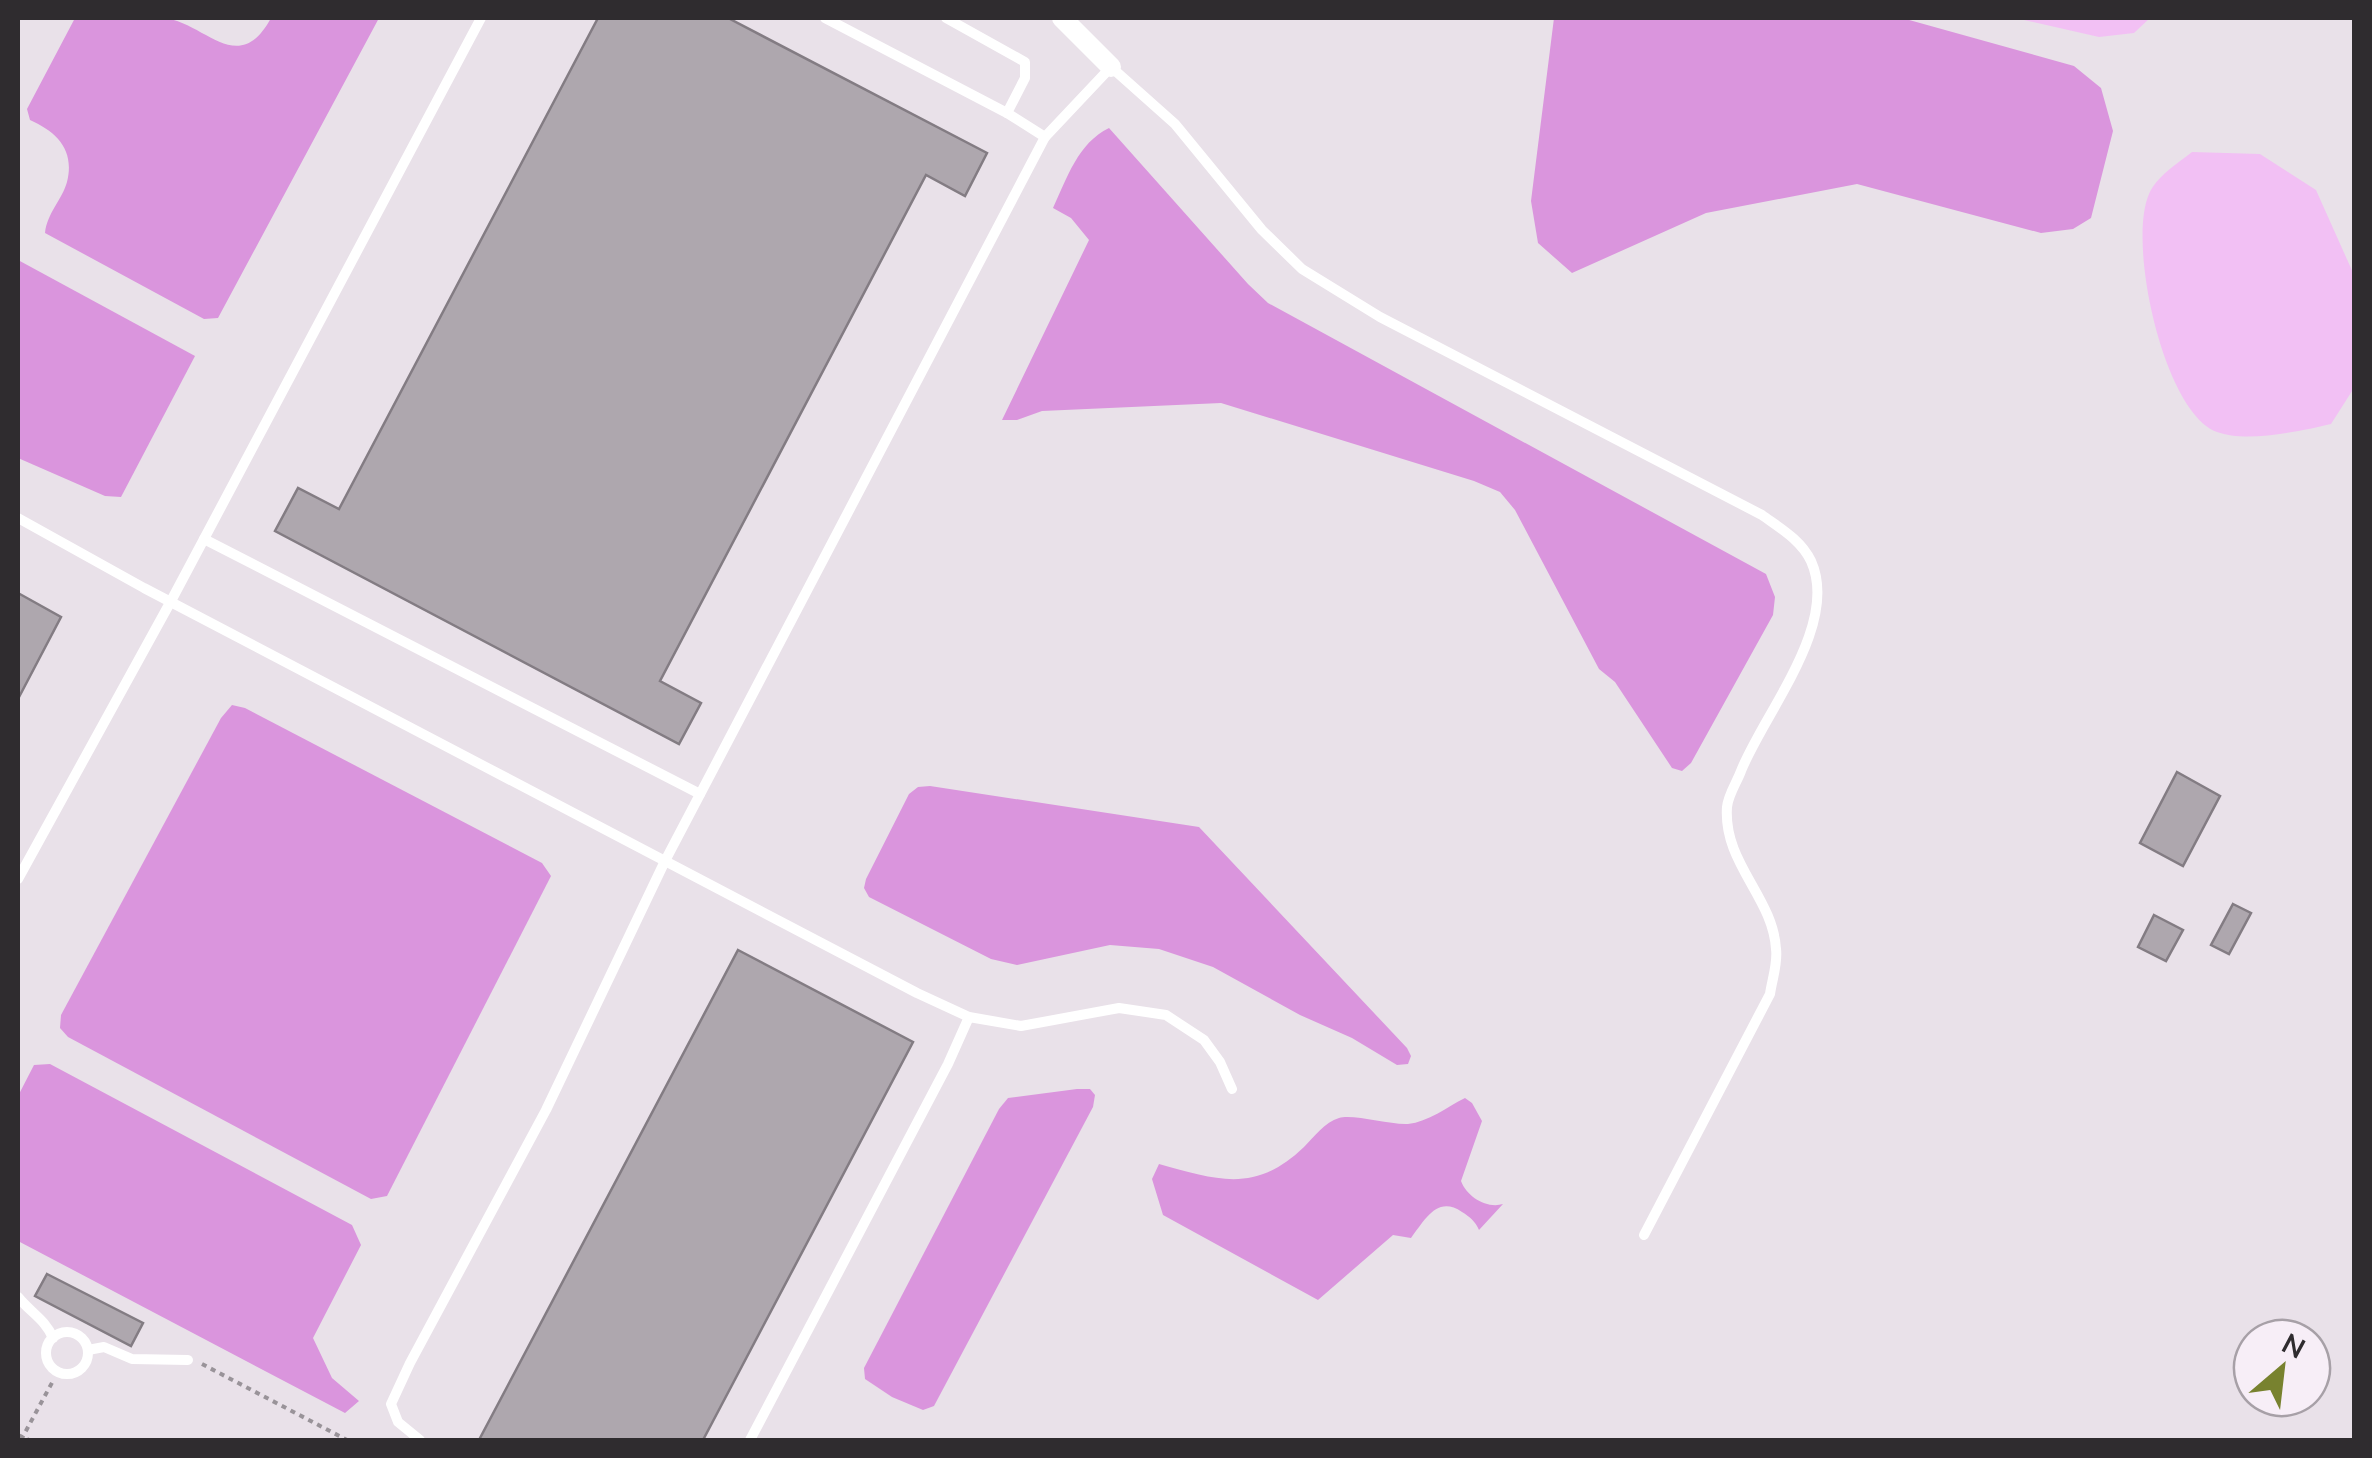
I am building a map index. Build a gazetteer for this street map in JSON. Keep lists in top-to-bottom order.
{
  "north": "top right"
}
